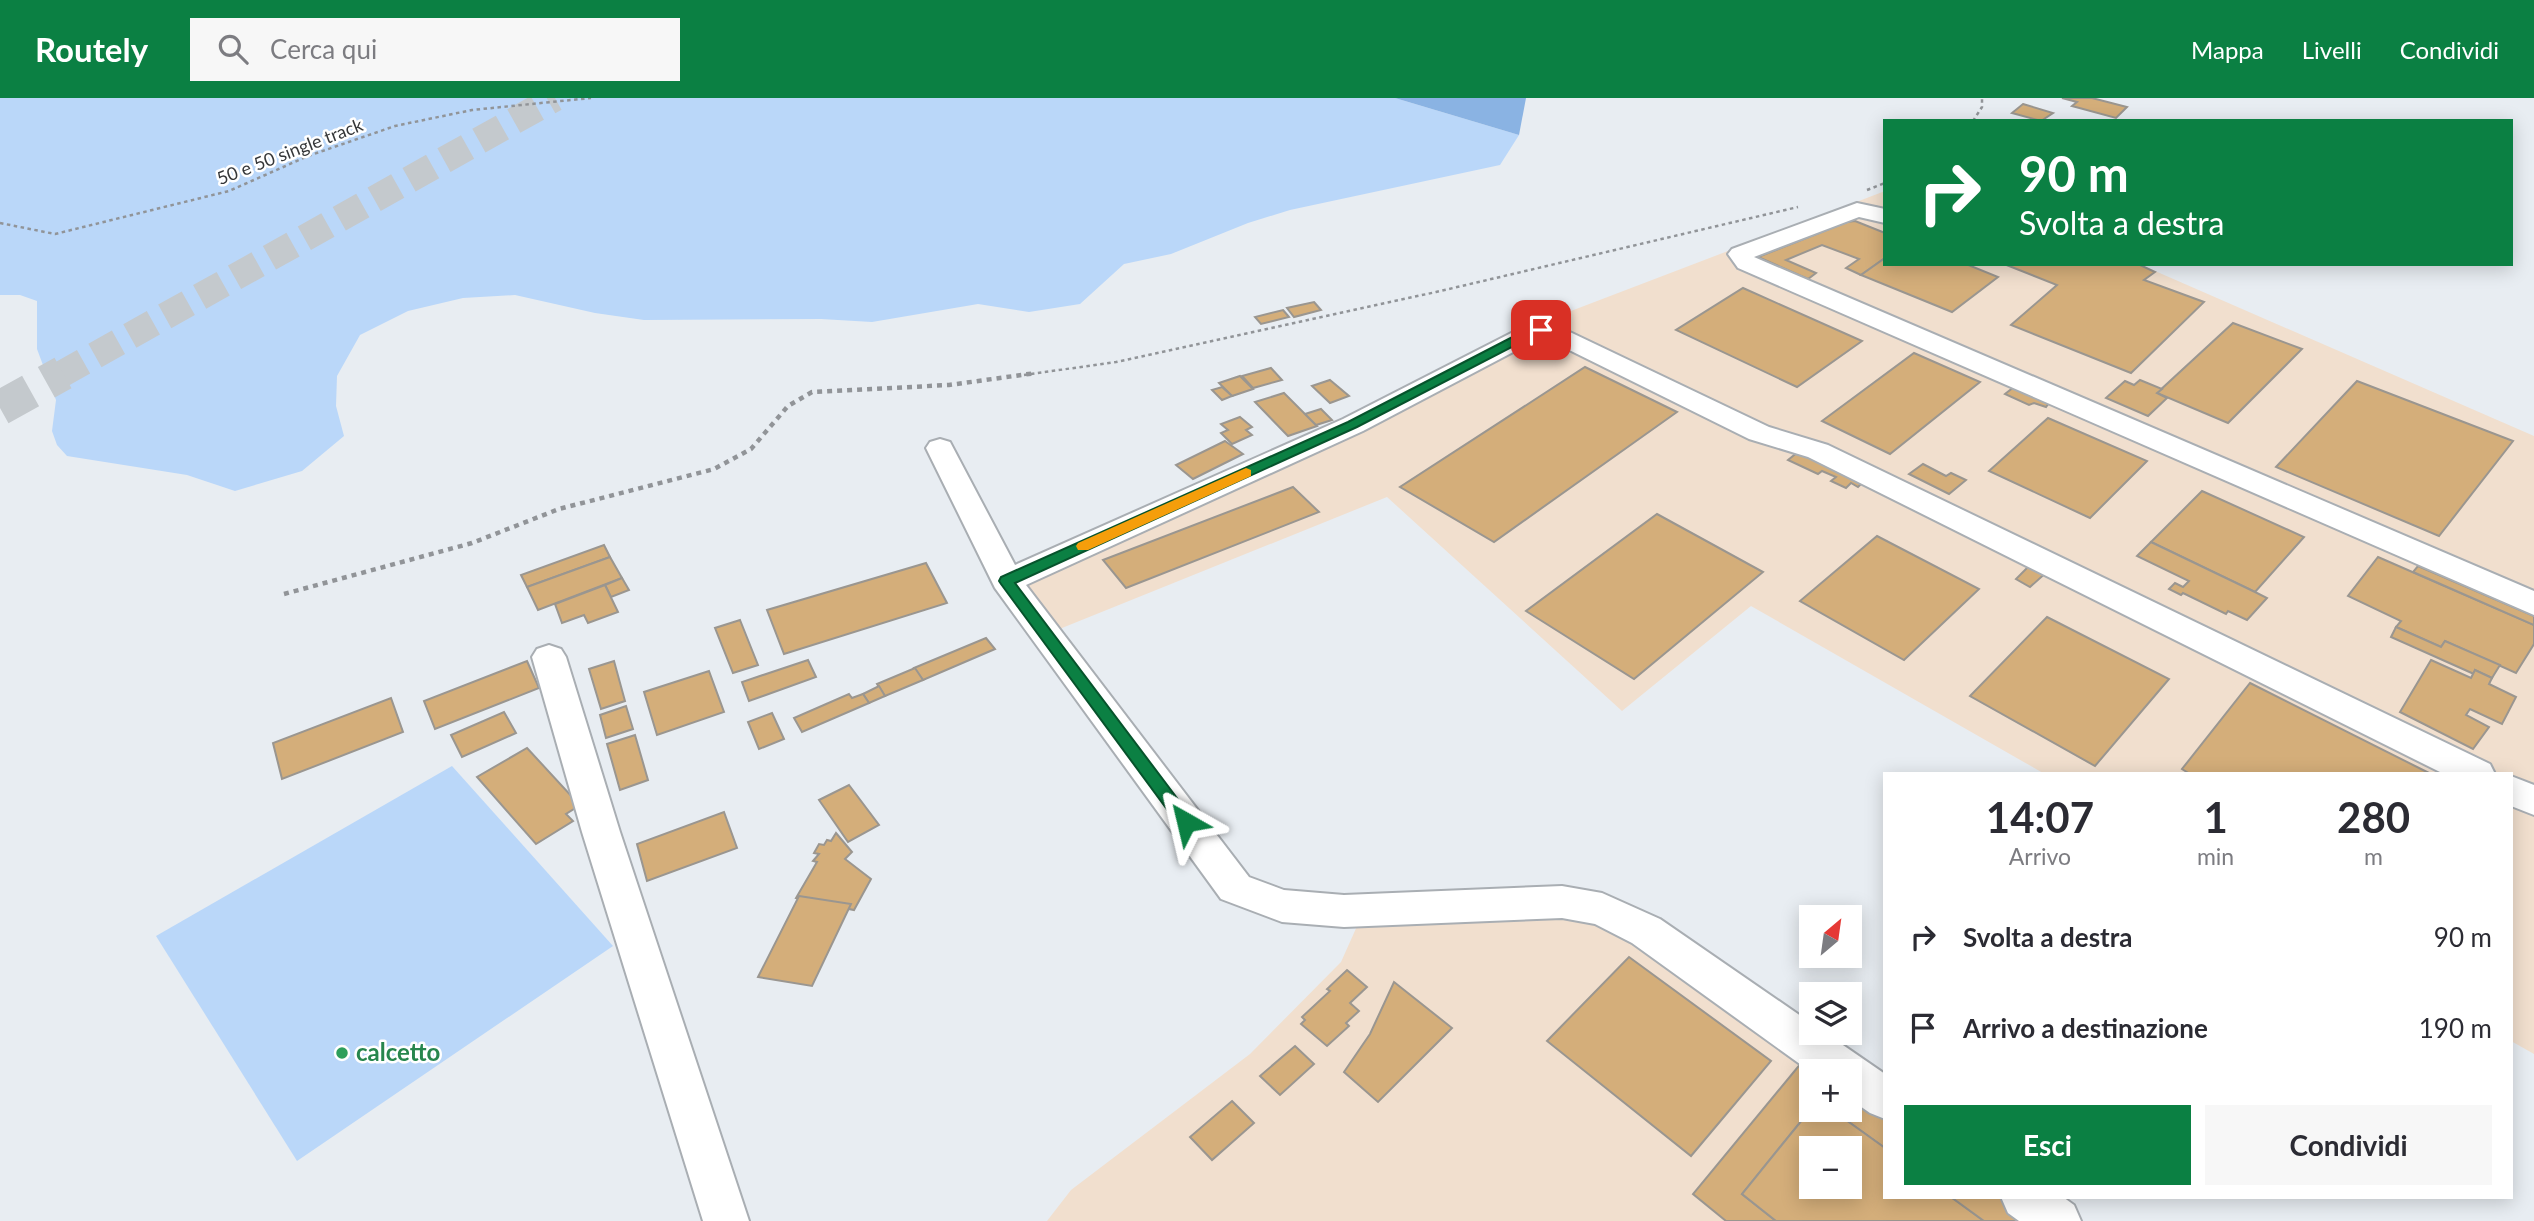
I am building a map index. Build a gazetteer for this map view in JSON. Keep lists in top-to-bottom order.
{
  "streets": {
    "path": ["50 e 50 single track"]
  },
  "places": ["calcetto"],
  "north": "top right",
  "page": {
    "header": "Routely",
    "search": "Cerca qui",
    "nav": ["Mappa", "Livelli", "Condividi"],
    "turn": ["90 m", "Svolta a destra"],
    "eta": [
      "14:07",
      "Arrivo",
      "1",
      "min",
      "280",
      "m"
    ],
    "list": [
      {
        "name": "Svolta a destra",
        "value": "90 m"
      },
      {
        "name": "Arrivo a destinazione",
        "value": "190 m"
      }
    ],
    "map_buttons": ["+", "−"],
    "buttons": ["Esci", "Condividi"]
  }
}
